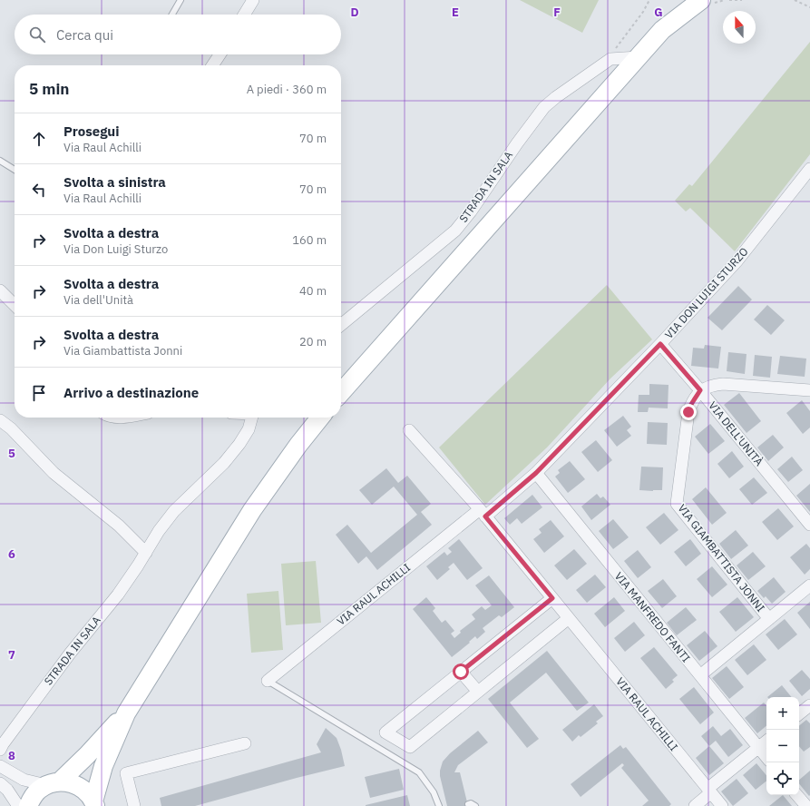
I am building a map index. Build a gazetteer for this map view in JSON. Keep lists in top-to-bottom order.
{
  "streets": {
    "street": [
      "STRADA IN SALA",
      "VIA DON LUIGI STURZO",
      "VIA DELL'UNITÀ",
      "VIA GIAMBATTISTA JONNI",
      "VIA RAUL ACHILLI",
      "VIA MANFREDO FANTI"
    ]
  },
  "crossings": [
    ["VIA DON LUIGI STURZO", "VIA DELL'UNITÀ"],
    ["VIA DON LUIGI STURZO", "VIA RAUL ACHILLI"],
    ["VIA DON LUIGI STURZO", "VIA MANFREDO FANTI"],
    ["VIA DELL'UNITÀ", "VIA GIAMBATTISTA JONNI"]
  ],
  "north": "top",
  "page": {
    "search": "Cerca qui",
    "heading": ["5 min", "A piedi · 360 m"],
    "list": [
      ["Prosegui", "Via Raul Achilli", "70 m"],
      ["Svolta a sinistra", "Via Raul Achilli", "70 m"],
      ["Svolta a destra", "Via Don Luigi Sturzo", "160 m"],
      ["Svolta a destra", "Via dell'Unità", "40 m"],
      ["Svolta a destra", "Via Giambattista Jonni", "20 m"],
      "Arrivo a destinazione"
    ],
    "map_buttons": ["+", "−"]
  },
  "grid": {
    "columns": [
      "D",
      "E",
      "F",
      "G"
    ],
    "rows": [
      "5",
      "6",
      "7",
      "8"
    ]
  }
}
